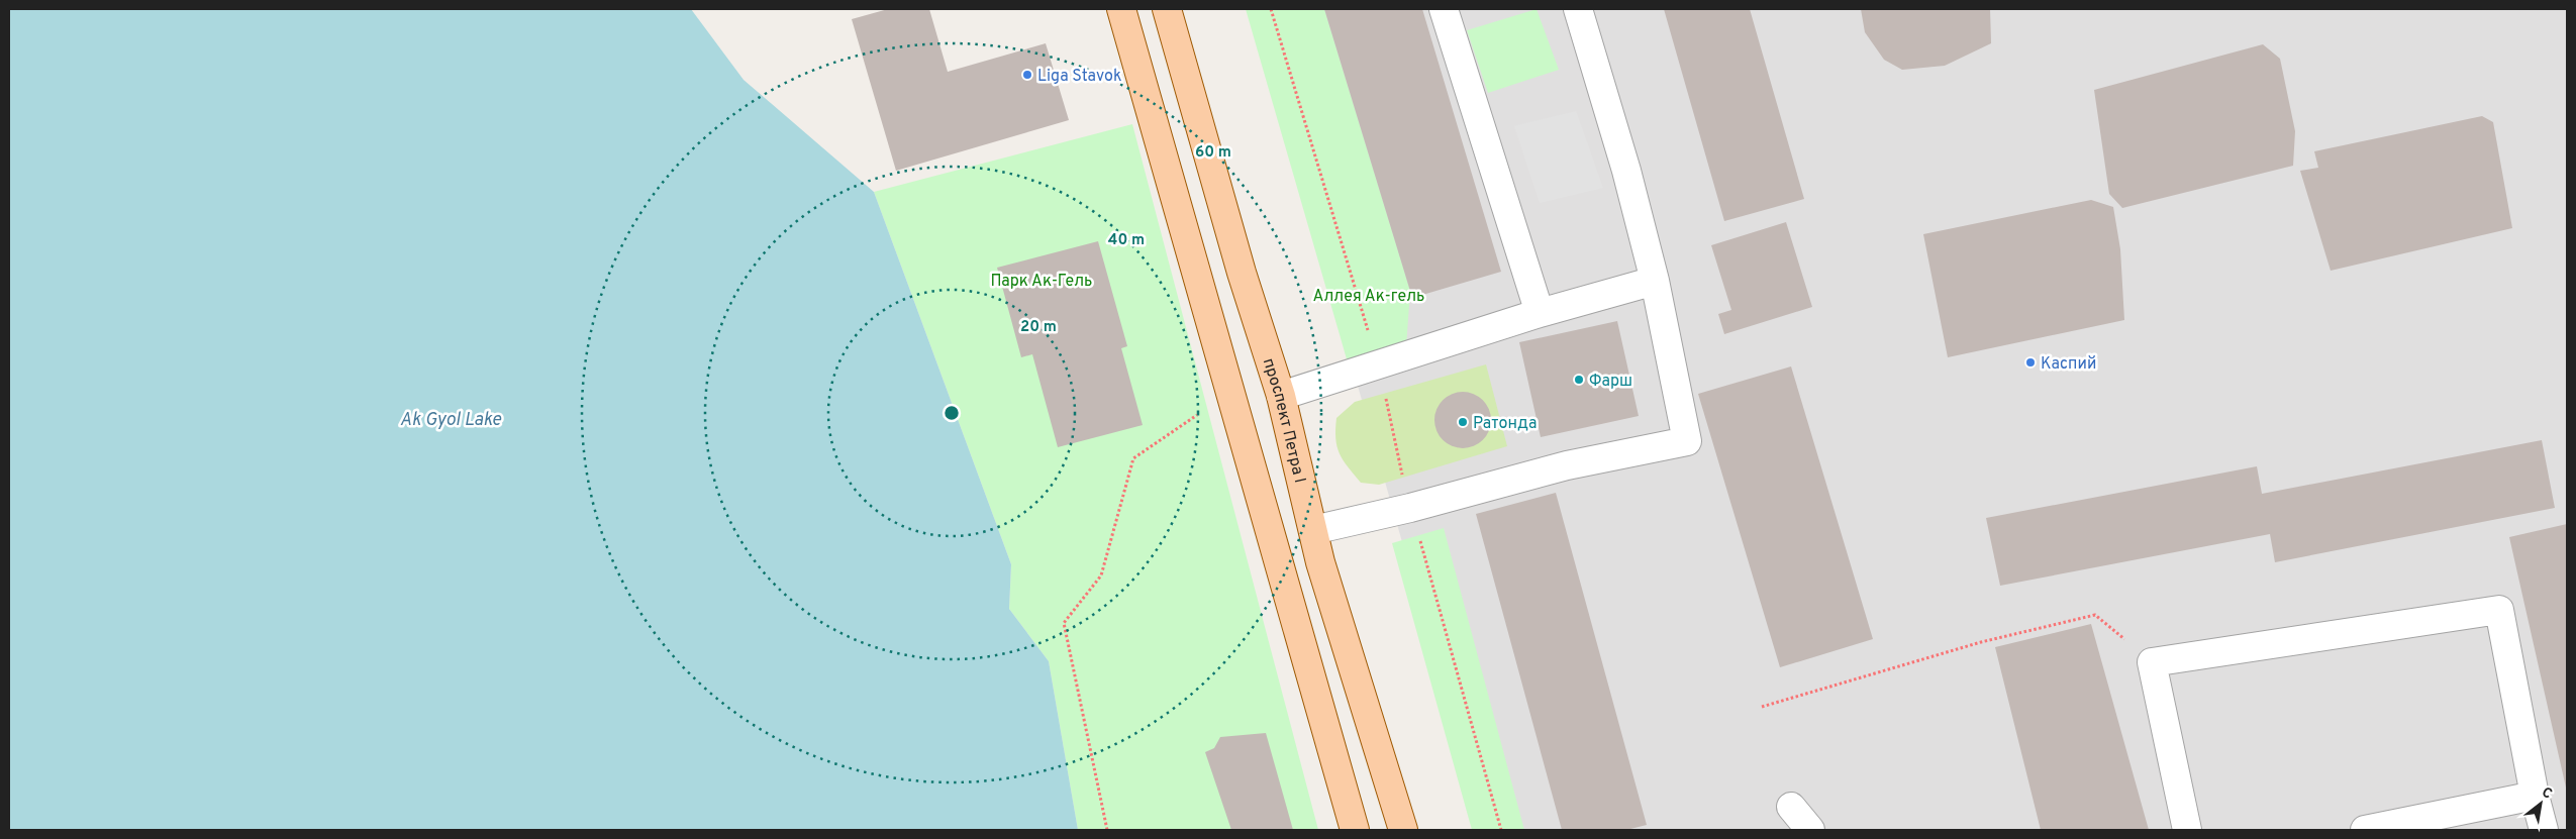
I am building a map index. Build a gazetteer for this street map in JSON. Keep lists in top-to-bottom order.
{
  "streets": {
    "main road": ["проспект Петра I"]
  },
  "water": ["Ak Gyol Lake"],
  "parks": ["Парк Ак-Гель", "Аллея Ак-гель"],
  "places": [
    "Liga Stavok",
    "Каспий",
    "Фарш",
    "Ратонда"
  ],
  "north": "top right",
  "rings": ["60 m", "40 m", "20 m"]
}
